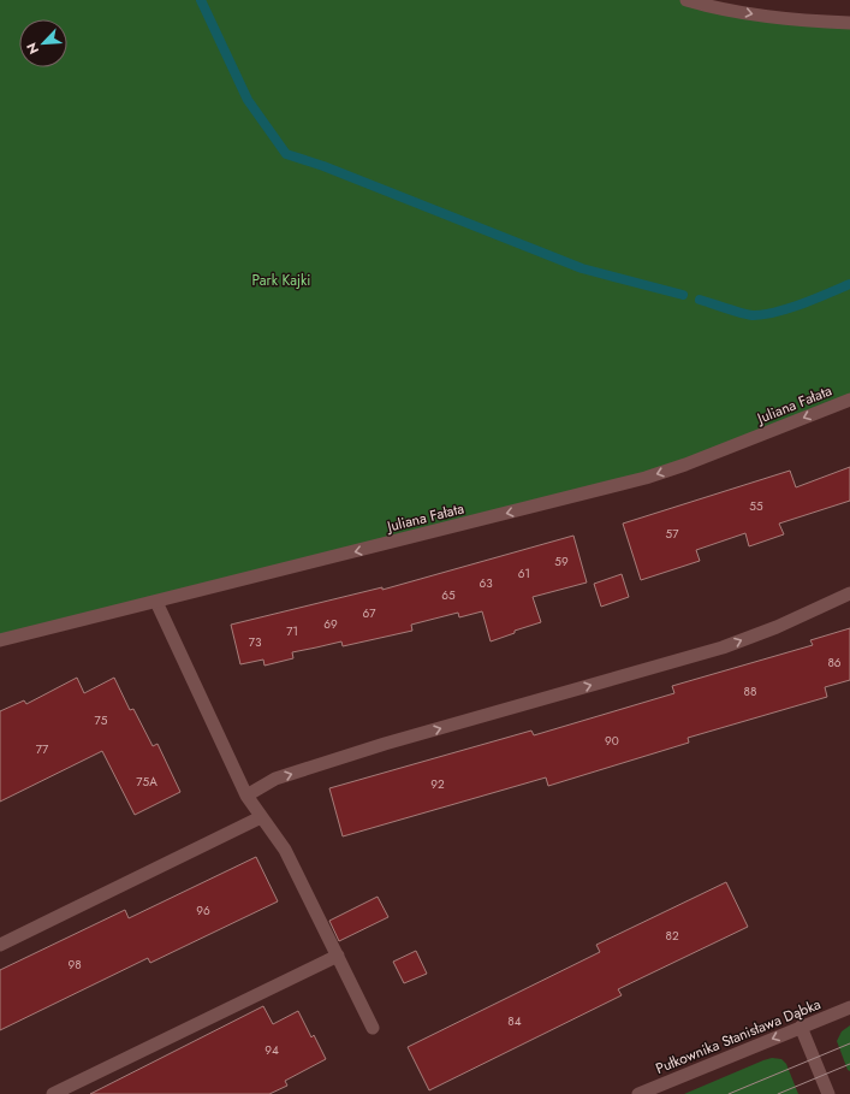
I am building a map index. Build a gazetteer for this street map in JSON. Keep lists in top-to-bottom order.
{
  "streets": {
    "street": ["Juliana Fałata", "Pułkownika Stanisława Dąbka"]
  },
  "one_way": ["Juliana Fałata", "Pułkownika Stanisława Dąbka"],
  "parks": ["Park Kajki"],
  "house_numbers": [
    "55",
    "57",
    "59",
    "61",
    "63",
    "65",
    "67",
    "69",
    "71",
    "73",
    "86",
    "88",
    "75",
    "90",
    "77",
    "75A",
    "92",
    "96",
    "82",
    "98",
    "84",
    "94"
  ],
  "north": "bottom left"
}
